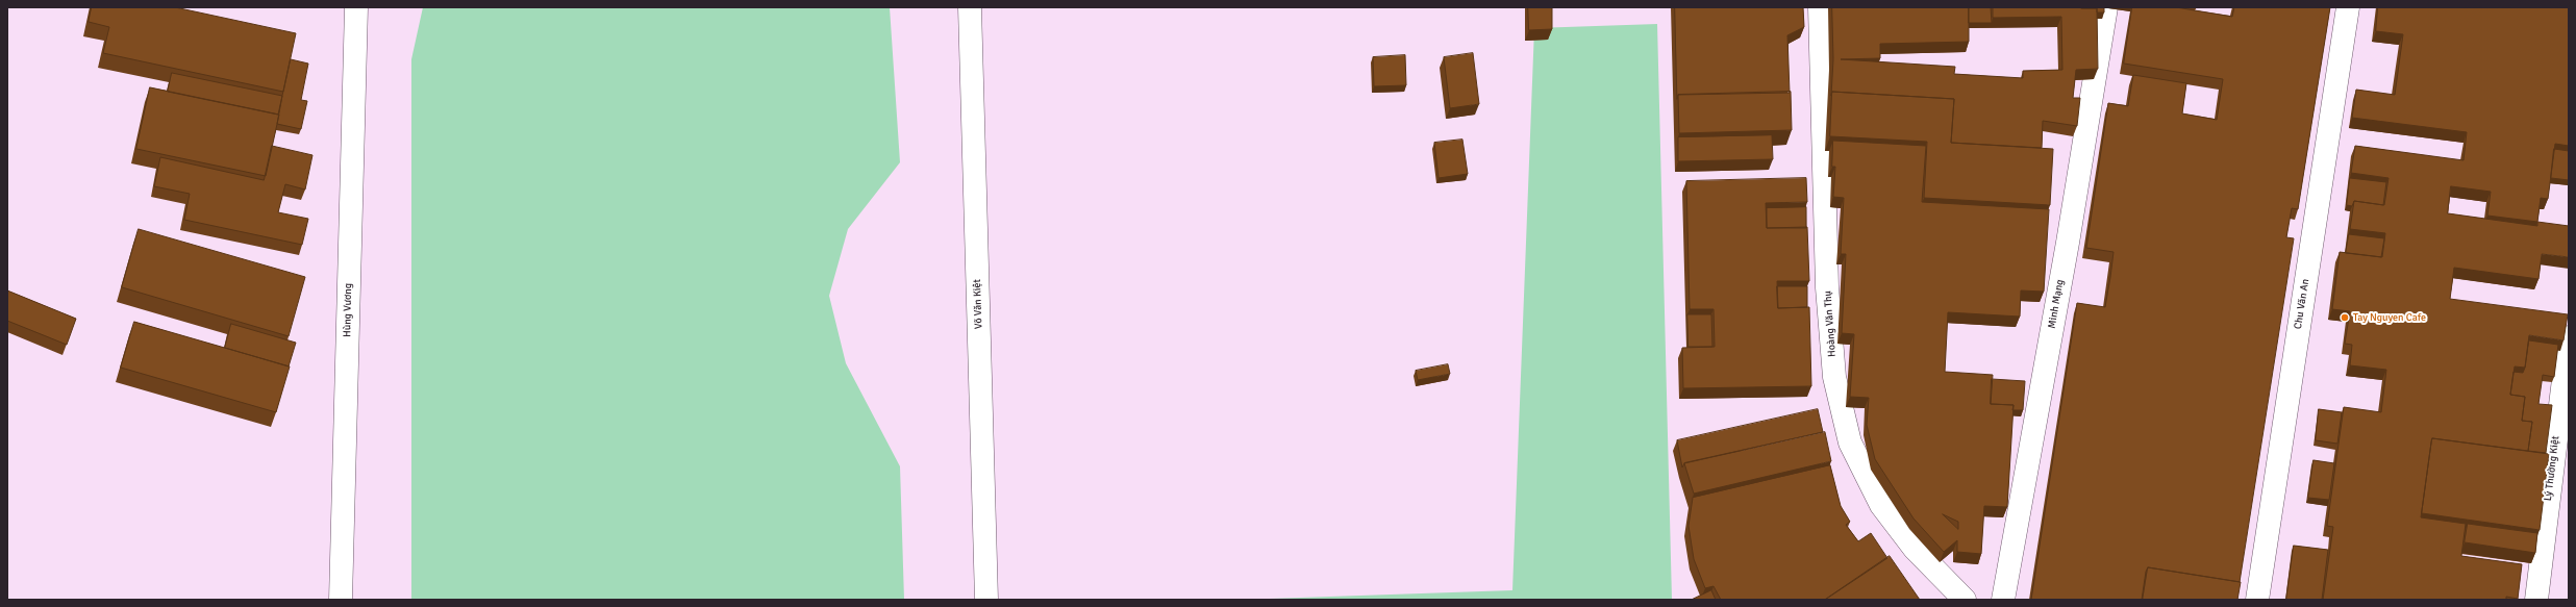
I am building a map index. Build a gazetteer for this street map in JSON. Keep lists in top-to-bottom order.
{
  "streets": {
    "street": [
      "Võ Văn Kiệt",
      "Minh Mạng",
      "Chu Văn An",
      "Hùng Vương",
      "Hoàng Văn Thụ",
      "Lý Thường Kiệt"
    ]
  },
  "places": ["Tay Nguyen Cafe"]
}
